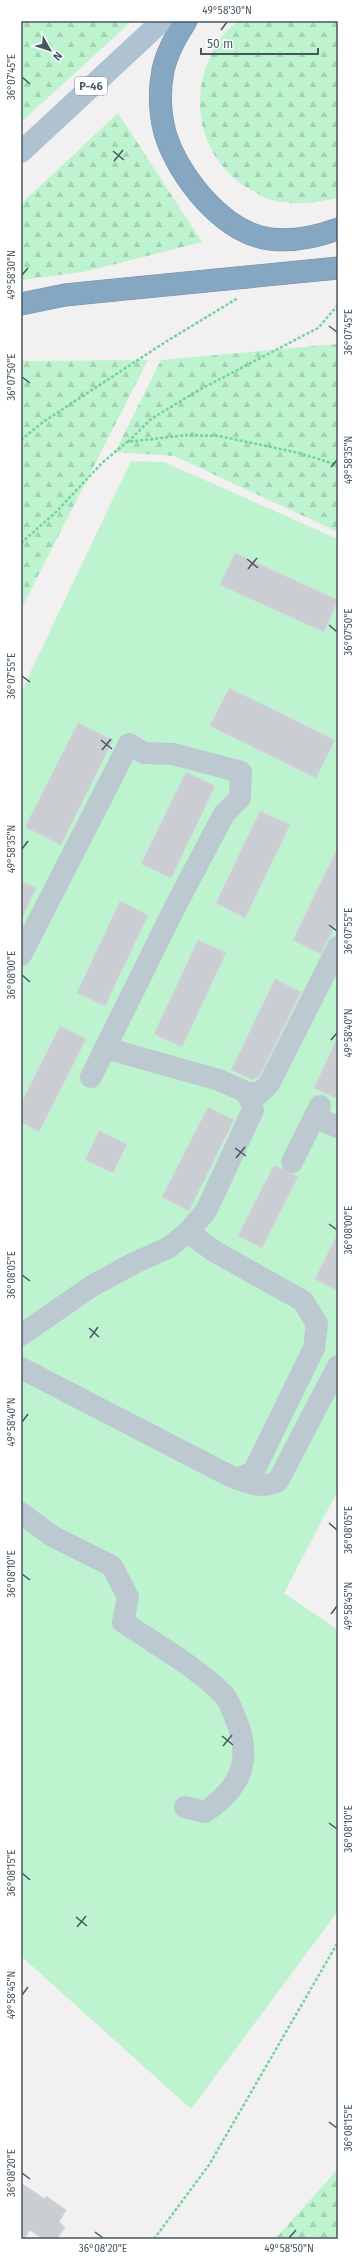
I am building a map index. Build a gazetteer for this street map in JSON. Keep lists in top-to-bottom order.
{
  "streets": {
    "main road": ["Р-46"]
  },
  "scale_bar": "50 m",
  "north": "bottom right",
  "coordinates": [
    "49°58'30\"N",
    "36°07'45\"E",
    "36°07'50\"E",
    "49°58'35\"N",
    "36°07'55\"E",
    "36°08'00\"E",
    "49°58'40\"N",
    "36°08'05\"E",
    "36°08'10\"E",
    "49°58'45\"N",
    "36°08'15\"E",
    "36°08'20\"E",
    "49°58'50\"N"
  ]
}
